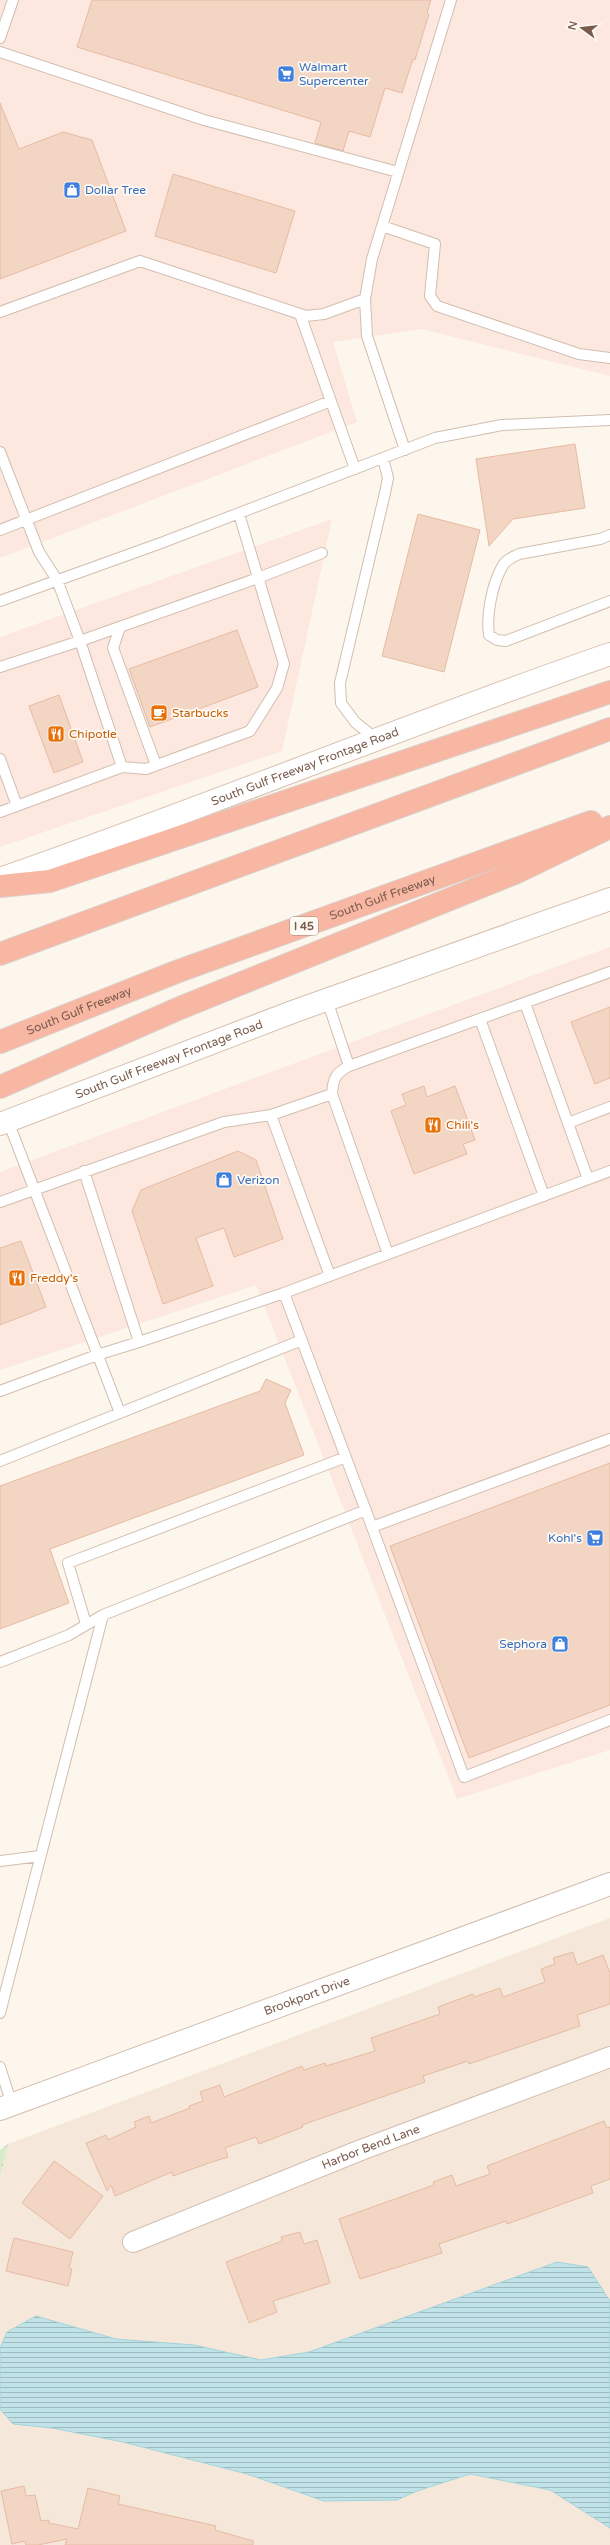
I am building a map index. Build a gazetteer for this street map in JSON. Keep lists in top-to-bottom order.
{
  "streets": {
    "highway": ["South Gulf Freeway", "I 45"],
    "main road": ["South Gulf Freeway Frontage Road", "Brookport Drive"],
    "street": ["Harbor Bend Lane"]
  },
  "places": {
    "supermarket": ["Walmart Supercenter", "Kohl's"],
    "shop": ["Dollar Tree", "Verizon", "Sephora"],
    "cafe": ["Starbucks"],
    "restaurant": ["Chipotle", "Chili's", "Freddy's"]
  },
  "north": "left"
}
